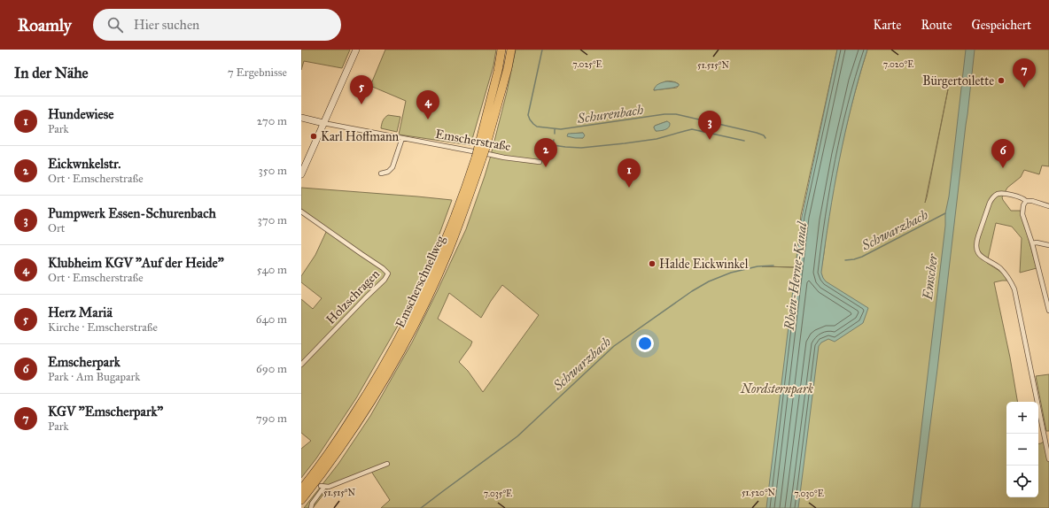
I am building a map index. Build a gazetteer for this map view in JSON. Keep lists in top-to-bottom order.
{
  "streets": {
    "highway": ["Emscherschnellweg"],
    "street": ["Emscherstraße", "Holzschragen"]
  },
  "water": [
    "Schurenbach",
    "Schwarzbach",
    "Rhein-Herne-Kanal",
    "Emscher"
  ],
  "parks": ["Nordsternpark"],
  "places": ["Bürgertoilette", "Karl Hoffmann", "Halde Eickwinkel"],
  "page": {
    "header": "Roamly",
    "search": "Hier suchen",
    "nav": ["Karte", "Route", "Gespeichert"],
    "heading": ["In der Nähe", "7 Ergebnisse"],
    "pins": [
      "7",
      "5",
      "4",
      "3",
      "2",
      "6",
      "1"
    ],
    "list": [
      {
        "mark": "1",
        "name": "Hundewiese",
        "note": "Park",
        "value": "270 m"
      },
      {
        "mark": "2",
        "name": "Eickwnkelstr.",
        "note": "Ort · Emscherstraße",
        "value": "350 m"
      },
      {
        "mark": "3",
        "name": "Pumpwerk Essen-Schurenbach",
        "note": "Ort",
        "value": "370 m"
      },
      {
        "mark": "4",
        "name": "Klubheim KGV \"Auf der Heide\"",
        "note": "Ort · Emscherstraße",
        "value": "540 m"
      },
      {
        "mark": "5",
        "name": "Herz Mariä",
        "note": "Kirche · Emscherstraße",
        "value": "640 m"
      },
      {
        "mark": "6",
        "name": "Emscherpark",
        "note": "Park · Am Bugapark",
        "value": "690 m"
      },
      {
        "mark": "7",
        "name": "KGV \"Emscherpark\"",
        "note": "Park",
        "value": "790 m"
      }
    ],
    "map_buttons": ["+", "−"]
  },
  "coordinates": [
    "7.020°E",
    "7.025°E",
    "51.515°N",
    "51.520°N",
    "7.035°E",
    "7.030°E"
  ]
}
